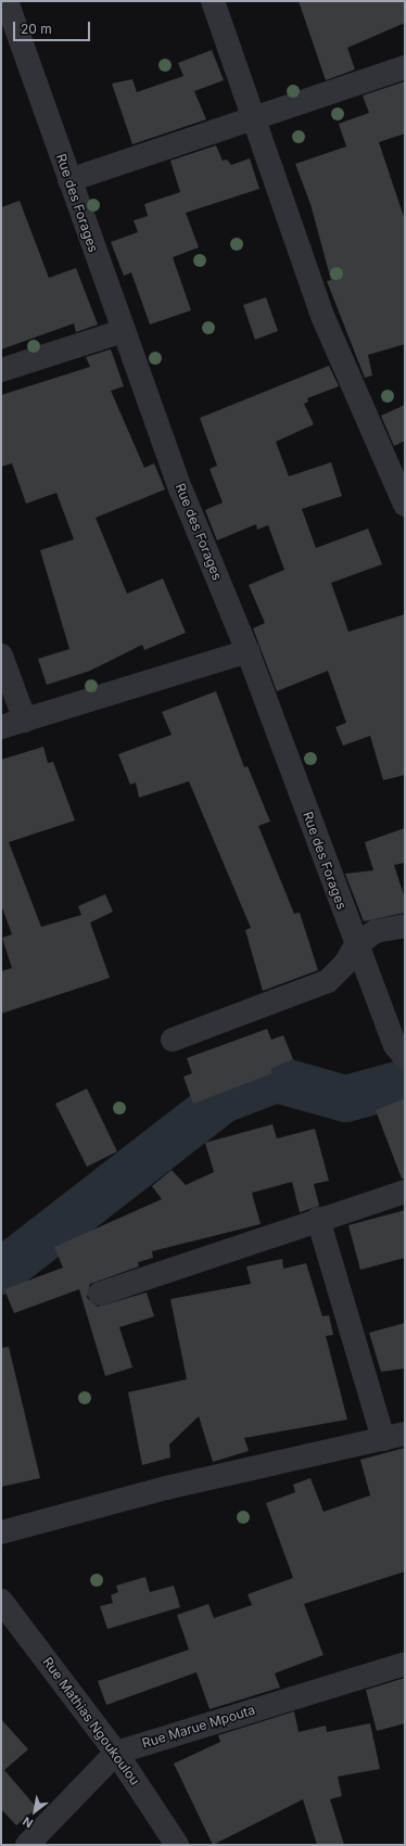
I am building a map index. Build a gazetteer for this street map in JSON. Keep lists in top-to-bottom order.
{
  "streets": {
    "street": ["Rue des Forages", "Rue Mathias Ngoukoulou", "Rue Marue Mpouta"]
  },
  "crossings": [
    ["Rue Mathias Ngoukoulou", "Rue Marue Mpouta"]
  ],
  "scale_bar": "20 m",
  "north": "bottom left"
}
